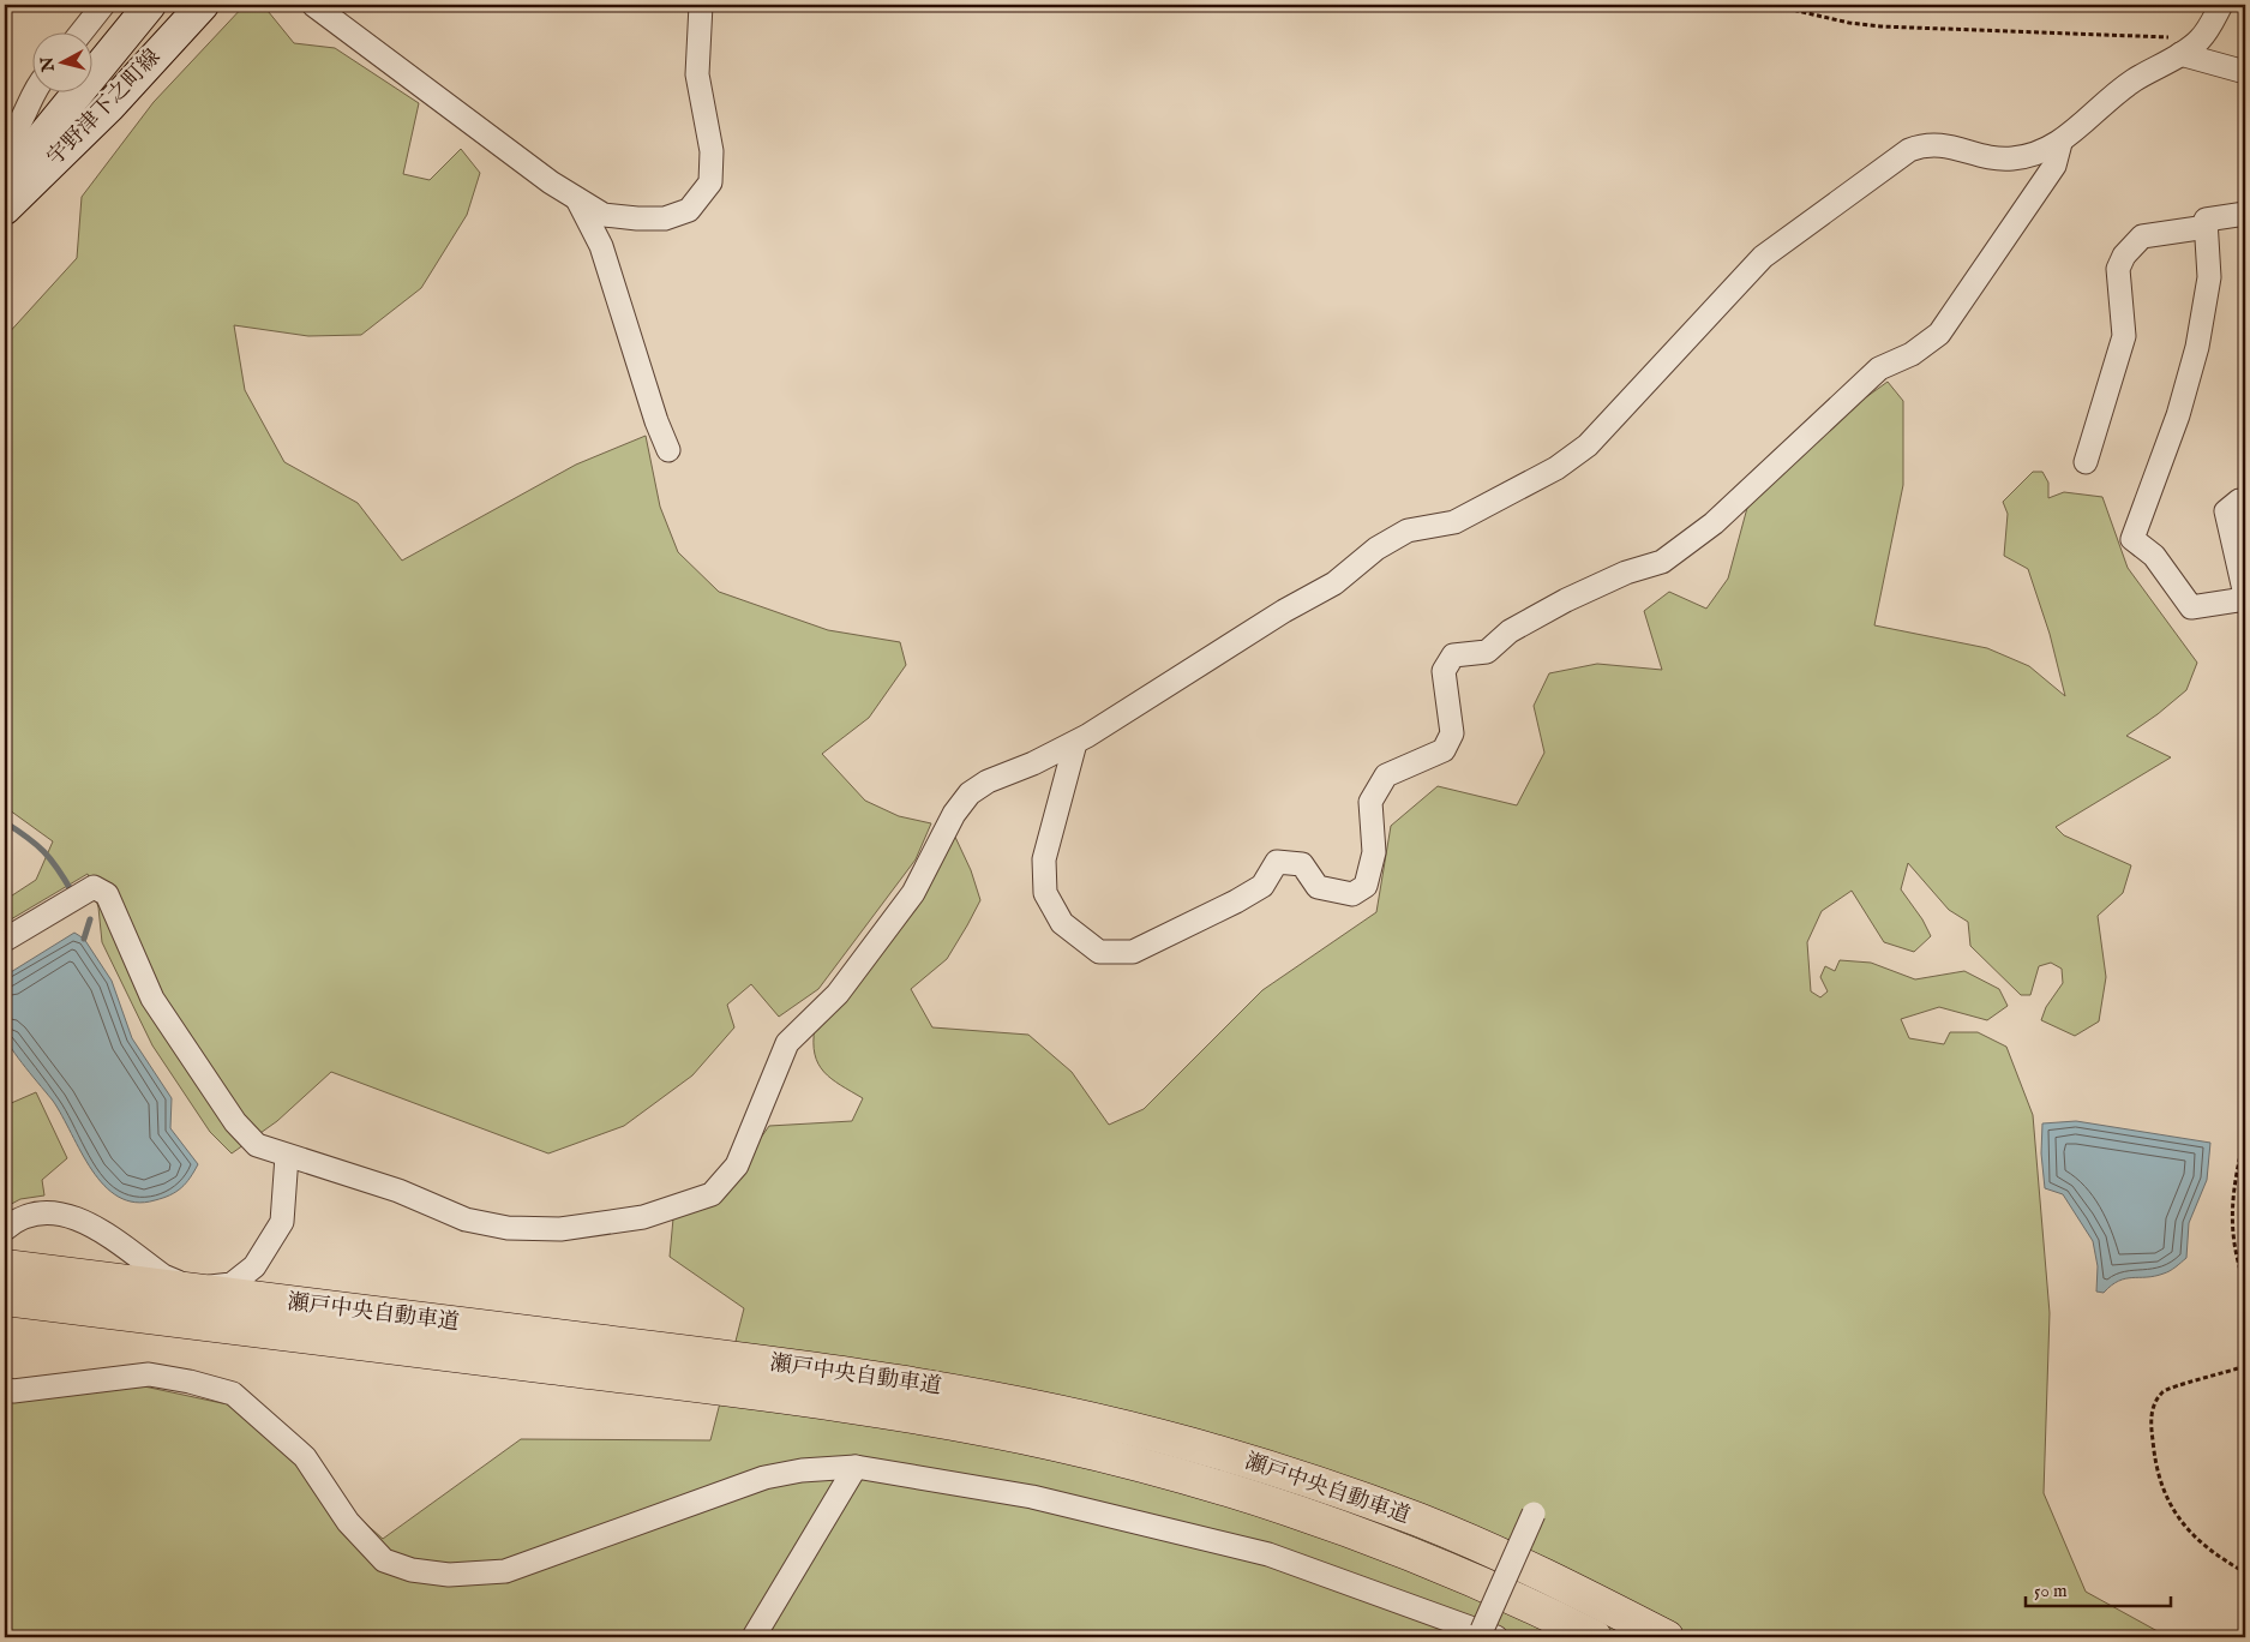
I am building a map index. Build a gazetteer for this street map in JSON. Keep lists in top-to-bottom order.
{
  "streets": {
    "highway": ["瀬戸中央自動車道"],
    "main road": ["宇野津下之町線"]
  },
  "scale_bar": "50 m",
  "north": "left"
}
